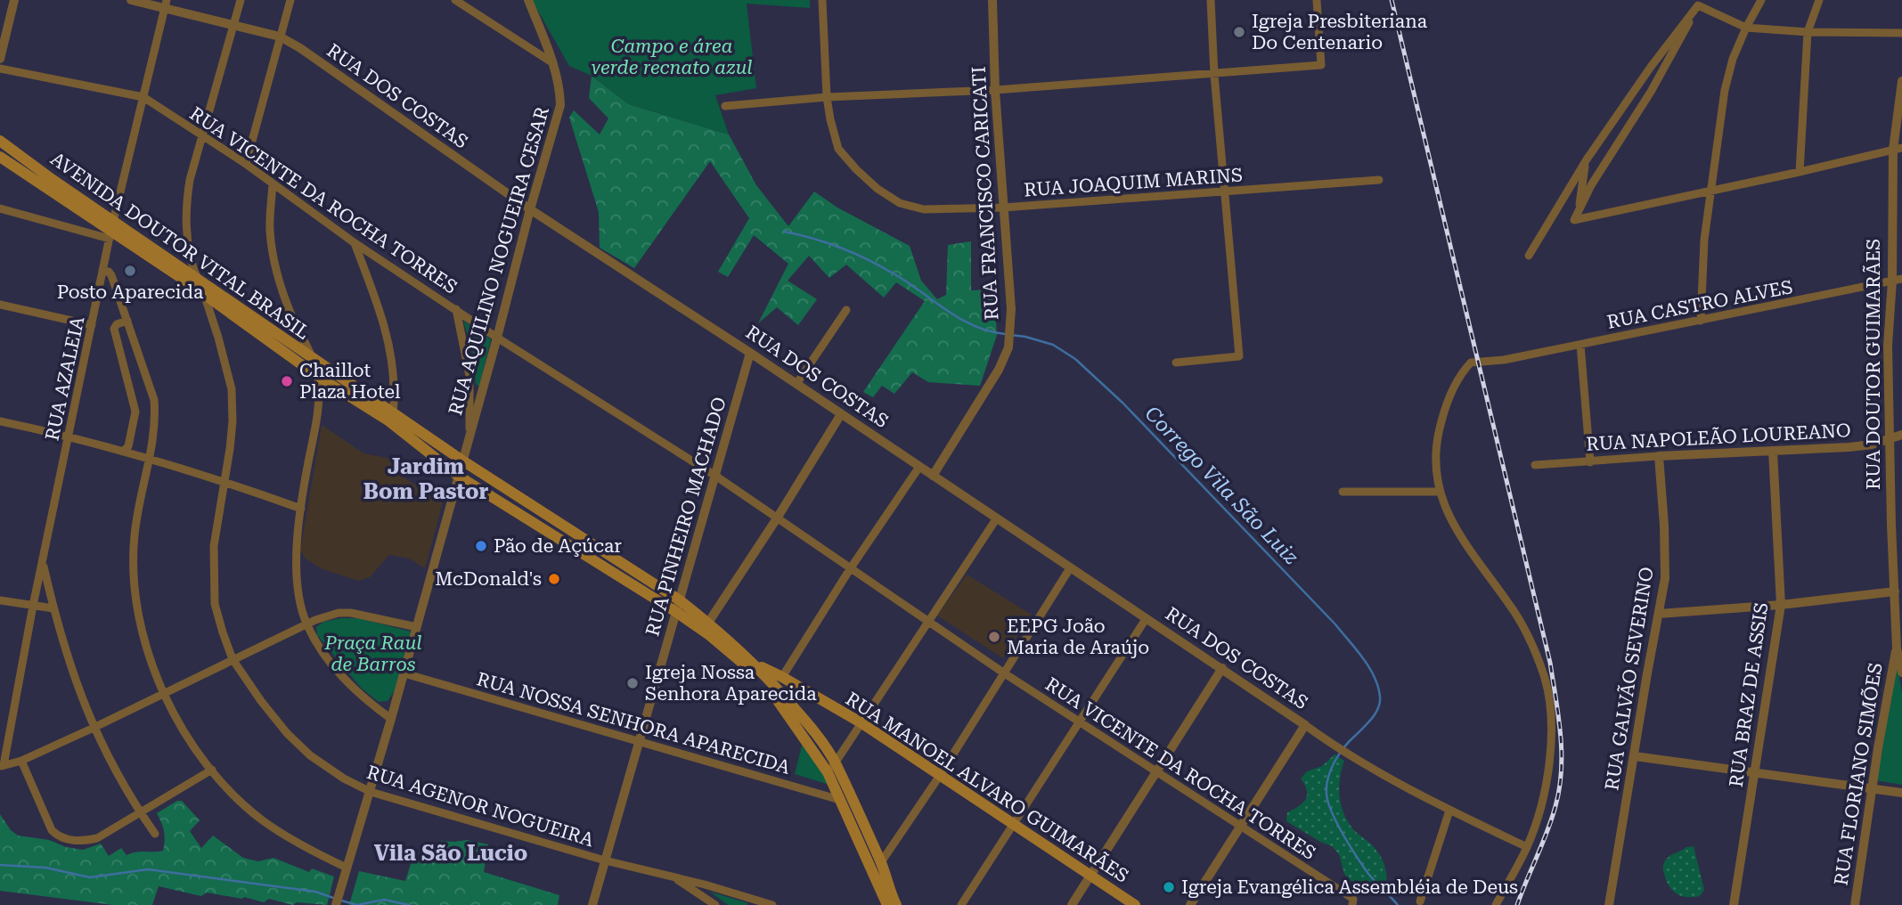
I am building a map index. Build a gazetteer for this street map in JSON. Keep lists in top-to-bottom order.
{
  "streets": {
    "main road": ["AVENIDA DOUTOR VITAL BRASIL", "RUA MANOEL ALVARO GUIMARÃES"],
    "street": [
      "RUA DOS COSTAS",
      "RUA JOAQUIM MARINS",
      "RUA FRANCISCO CARICATI",
      "RUA VICENTE DA ROCHA TORRES",
      "RUA AQUILINO NOGUEIRA CESAR",
      "RUA CASTRO ALVES",
      "RUA DOUTOR GUIMARÃES",
      "RUA AZALEIA",
      "RUA NAPOLEÃO LOUREANO",
      "RUA PINHEIRO MACHADO",
      "RUA GALVÃO SEVERINO",
      "RUA BRAZ DE ASSIS",
      "RUA NOSSA SENHORA APARECIDA",
      "RUA FLORIANO SIMÕES",
      "RUA AGENOR NOGUEIRA"
    ]
  },
  "crossings": [
    ["RUA DOS COSTAS", "RUA FRANCISCO CARICATI"],
    ["RUA DOS COSTAS", "RUA AQUILINO NOGUEIRA CESAR"],
    ["RUA DOS COSTAS", "RUA CASTRO ALVES"],
    ["RUA DOS COSTAS", "RUA AZALEIA"],
    ["RUA DOS COSTAS", "RUA PINHEIRO MACHADO"],
    ["RUA DOS COSTAS", "RUA AGENOR NOGUEIRA"],
    ["RUA JOAQUIM MARINS", "RUA FRANCISCO CARICATI"],
    ["RUA VICENTE DA ROCHA TORRES", "RUA AQUILINO NOGUEIRA CESAR"],
    ["RUA VICENTE DA ROCHA TORRES", "RUA AZALEIA"],
    ["RUA VICENTE DA ROCHA TORRES", "RUA PINHEIRO MACHADO"],
    ["RUA VICENTE DA ROCHA TORRES", "RUA AGENOR NOGUEIRA"],
    ["AVENIDA DOUTOR VITAL BRASIL", "RUA AQUILINO NOGUEIRA CESAR"],
    ["AVENIDA DOUTOR VITAL BRASIL", "RUA AZALEIA"],
    ["AVENIDA DOUTOR VITAL BRASIL", "RUA PINHEIRO MACHADO"],
    ["AVENIDA DOUTOR VITAL BRASIL", "RUA NOSSA SENHORA APARECIDA"],
    ["AVENIDA DOUTOR VITAL BRASIL", "RUA MANOEL ALVARO GUIMARÃES"],
    ["AVENIDA DOUTOR VITAL BRASIL", "RUA AGENOR NOGUEIRA"],
    ["RUA AQUILINO NOGUEIRA CESAR", "RUA NOSSA SENHORA APARECIDA"],
    ["RUA AQUILINO NOGUEIRA CESAR", "RUA AGENOR NOGUEIRA"],
    ["RUA CASTRO ALVES", "RUA DOUTOR GUIMARÃES"],
    ["RUA DOUTOR GUIMARÃES", "RUA NAPOLEÃO LOUREANO"],
    ["RUA DOUTOR GUIMARÃES", "RUA FLORIANO SIMÕES"],
    ["RUA NAPOLEÃO LOUREANO", "RUA GALVÃO SEVERINO"],
    ["RUA NAPOLEÃO LOUREANO", "RUA BRAZ DE ASSIS"],
    ["RUA PINHEIRO MACHADO", "RUA NOSSA SENHORA APARECIDA"],
    ["RUA PINHEIRO MACHADO", "RUA AGENOR NOGUEIRA"]
  ],
  "districts": ["Jardim Bom Pastor", "Vila São Lucio"],
  "water": ["Corrego Vila São Luiz"],
  "parks": ["Campo e área verde recnato azul", "Praça Raul de Barros"],
  "places": [
    "Igreja Presbiteriana Do Centenario",
    "Posto Aparecida",
    "Chaillot Plaza Hotel",
    "Pão de Açúcar",
    "McDonald's",
    "EEPG João Maria de Araújo",
    "Igreja Nossa Senhora Aparecida",
    "Igreja Evangélica Assembléia de Deus"
  ]
}
